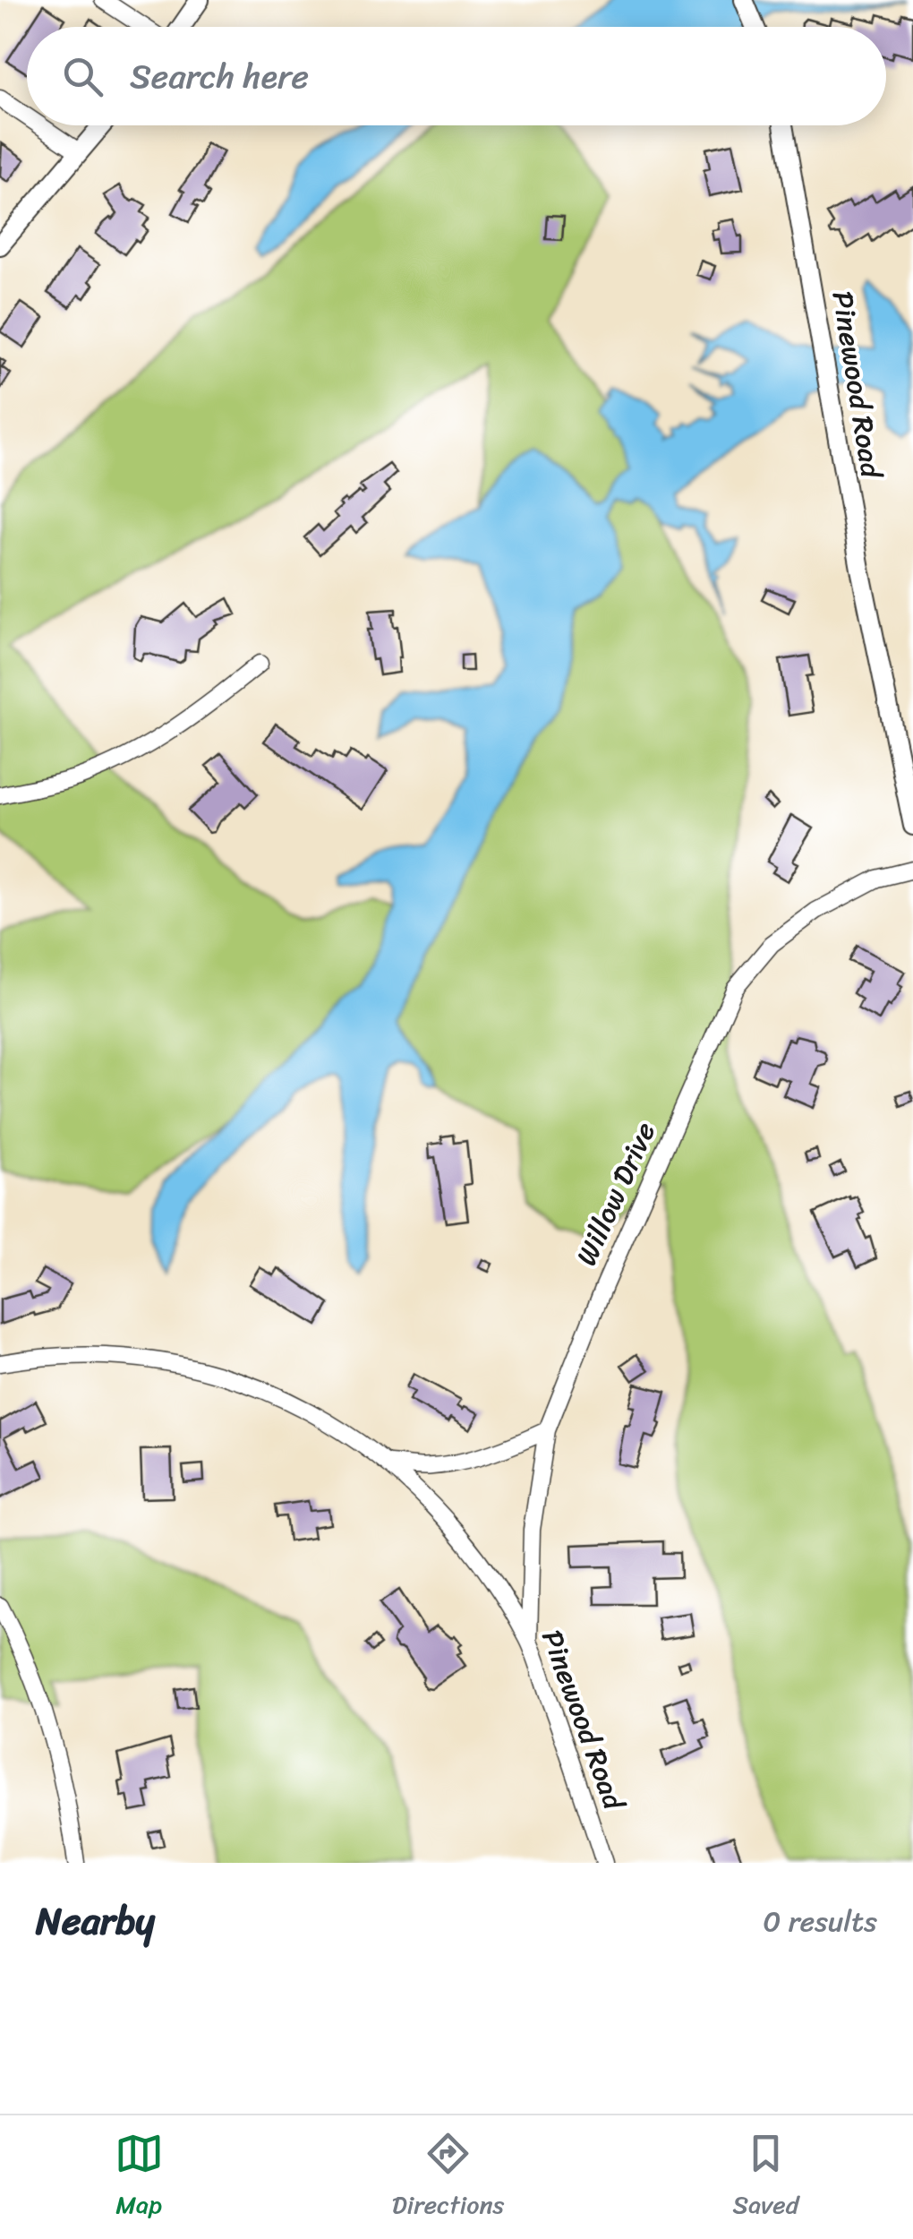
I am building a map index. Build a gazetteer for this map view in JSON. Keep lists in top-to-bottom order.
{
  "streets": {
    "street": ["Pinewood Road", "Willow Drive"]
  },
  "crossings": [
    ["Pinewood Road", "Willow Drive"]
  ],
  "page": {
    "search": "Search here",
    "heading": ["Nearby", "0 results"],
    "nav": ["Map", "Directions", "Saved"]
  }
}
